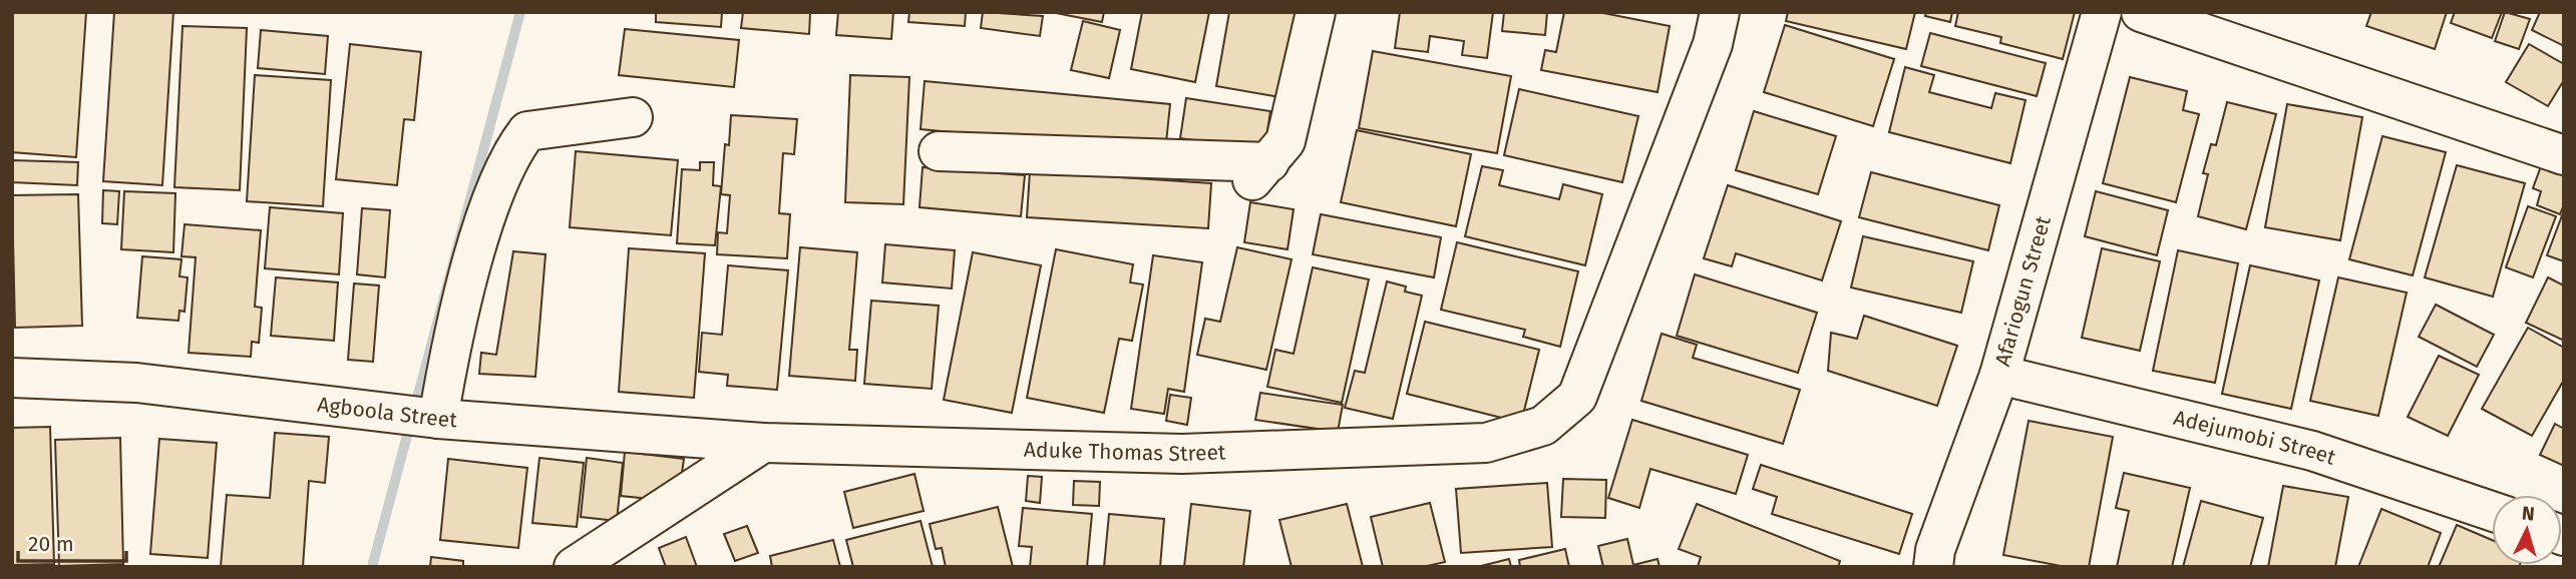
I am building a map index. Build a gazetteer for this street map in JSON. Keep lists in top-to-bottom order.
{
  "streets": {
    "street": [
      "Afariogun Street",
      "Agboola Street",
      "Adejumobi Street",
      "Aduke Thomas Street"
    ]
  },
  "crossings": [
    ["Afariogun Street", "Adejumobi Street"],
    ["Agboola Street", "Aduke Thomas Street"]
  ],
  "scale_bar": "20 m",
  "north": "top"
}
